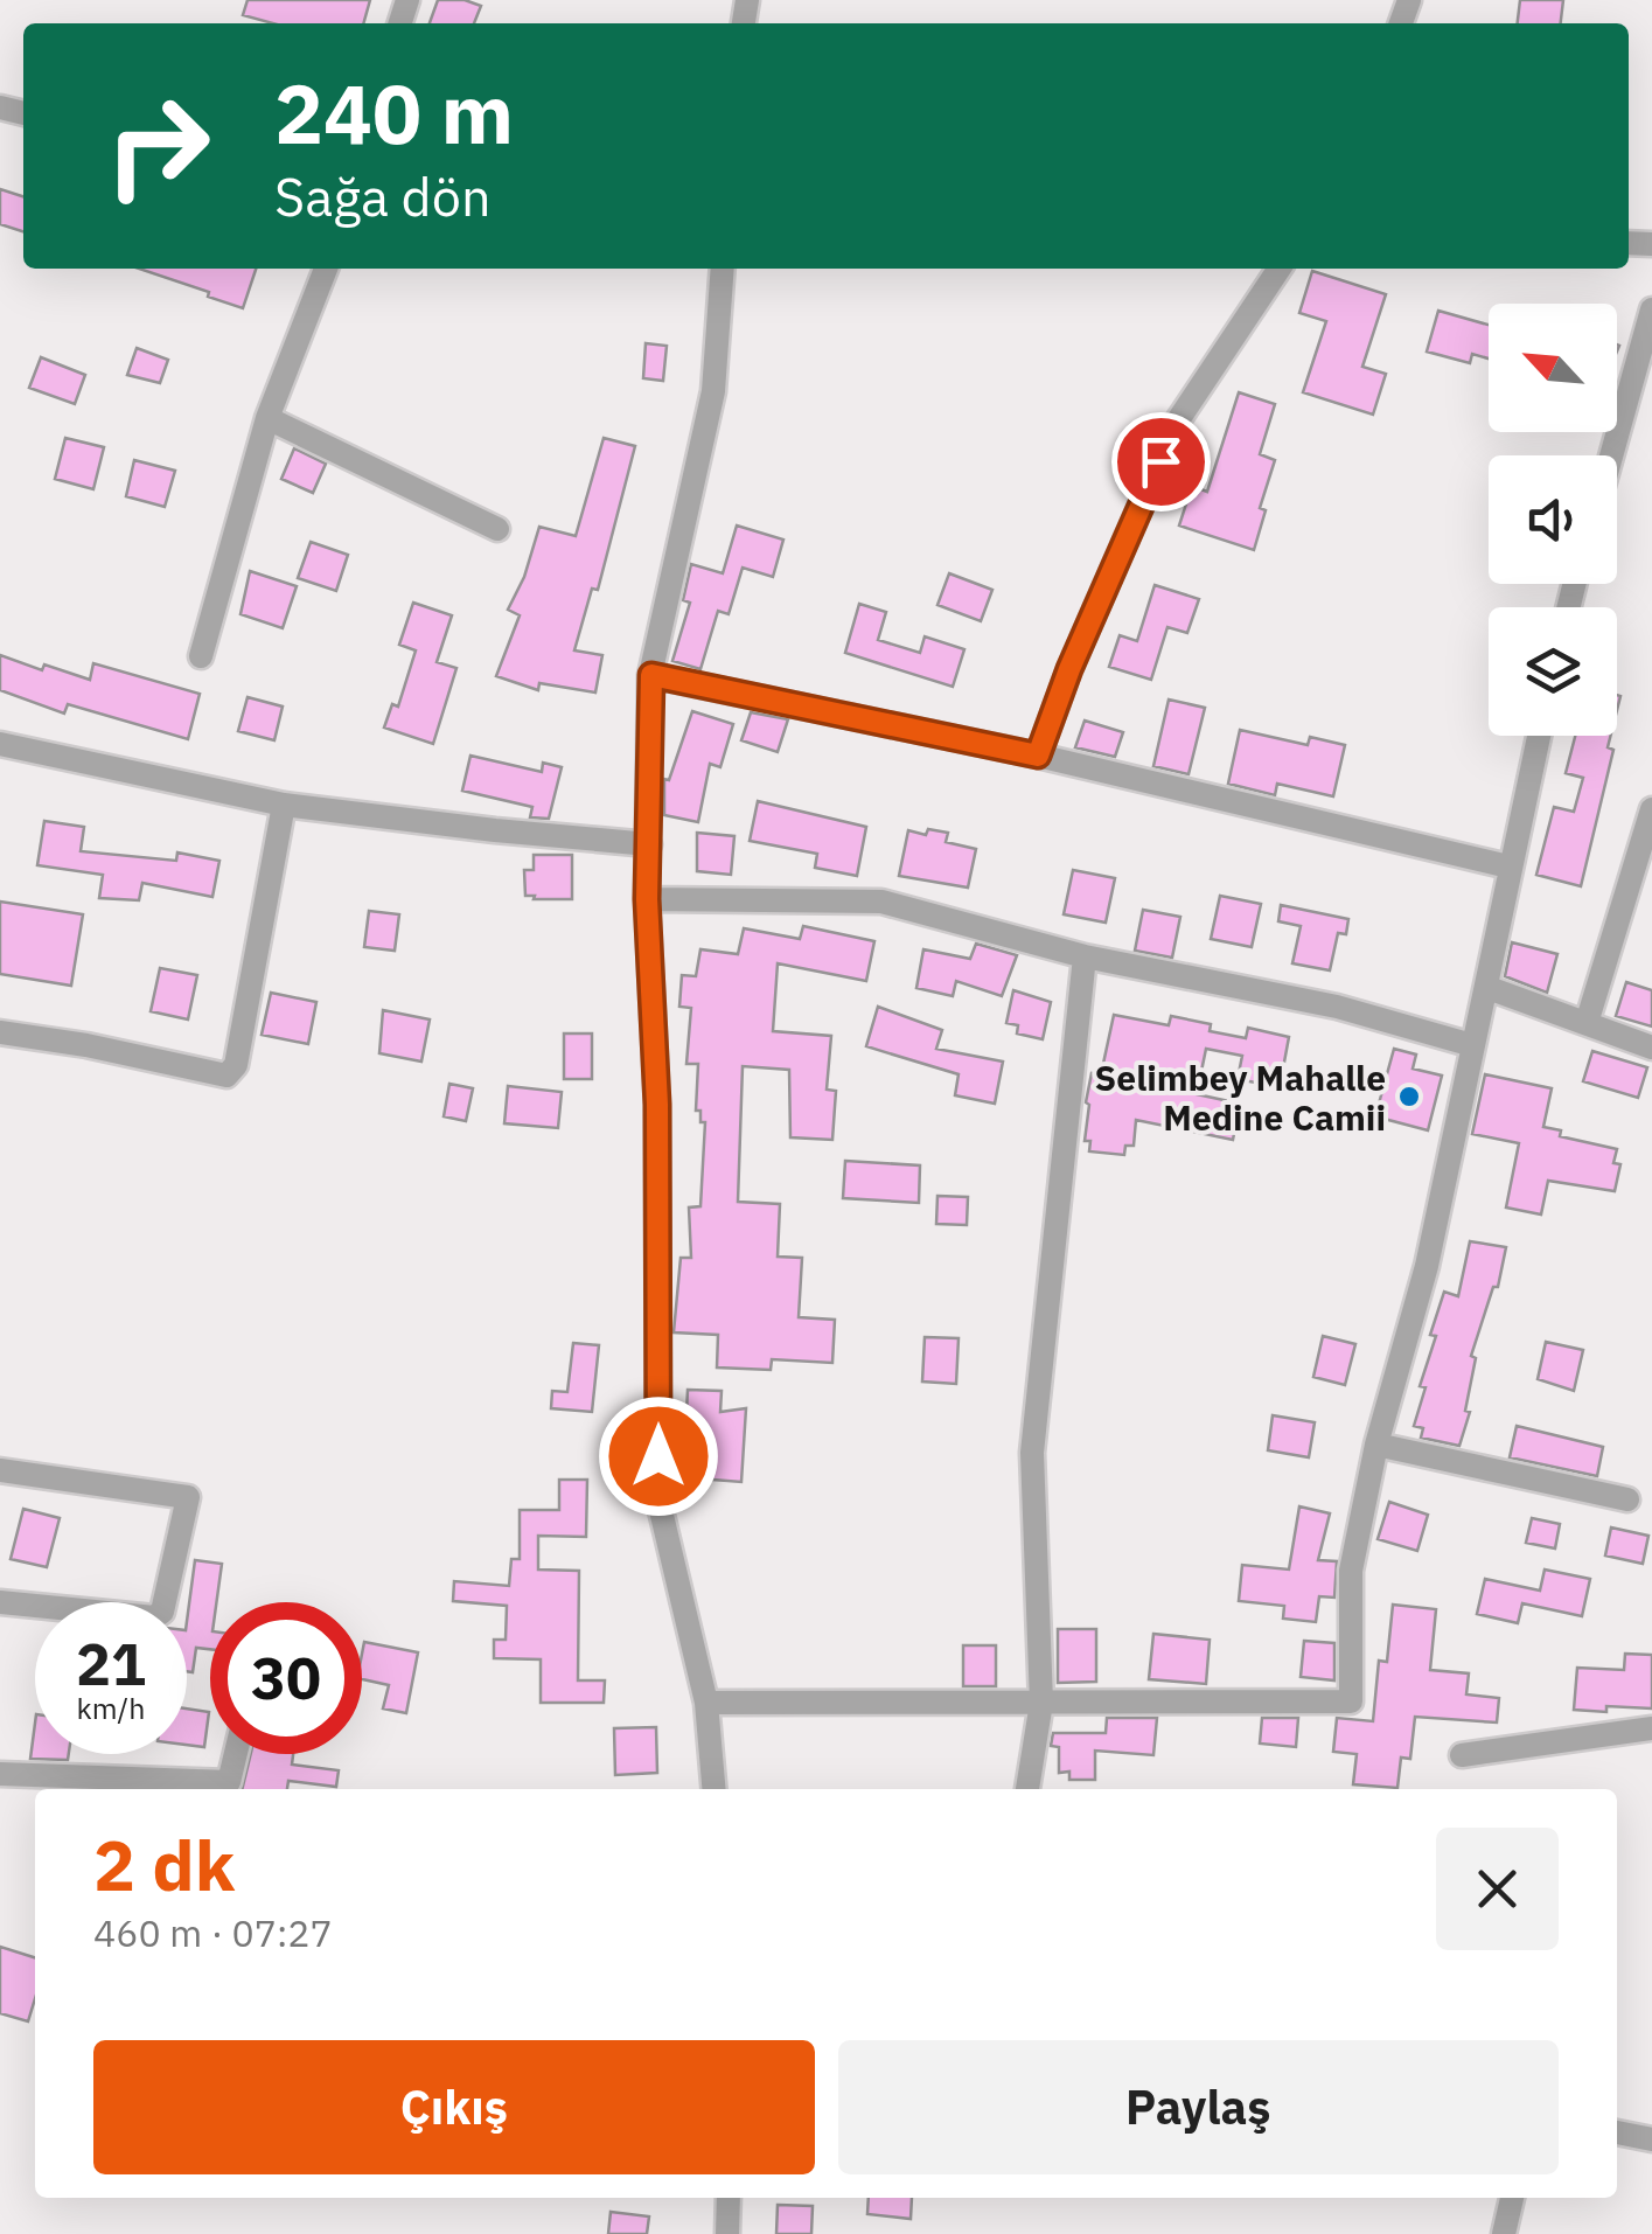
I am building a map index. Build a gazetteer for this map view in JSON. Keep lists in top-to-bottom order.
{
  "places": ["Selimbey Mahalle Medine Camii"],
  "north": "top left",
  "page": {
    "turn": ["240 m", "Sağa dön"],
    "speed": "21 km/h",
    "limit": "30",
    "heading": ["2 dk", "460 m · 07:27"],
    "buttons": ["Çıkış", "Paylaş"]
  }
}
